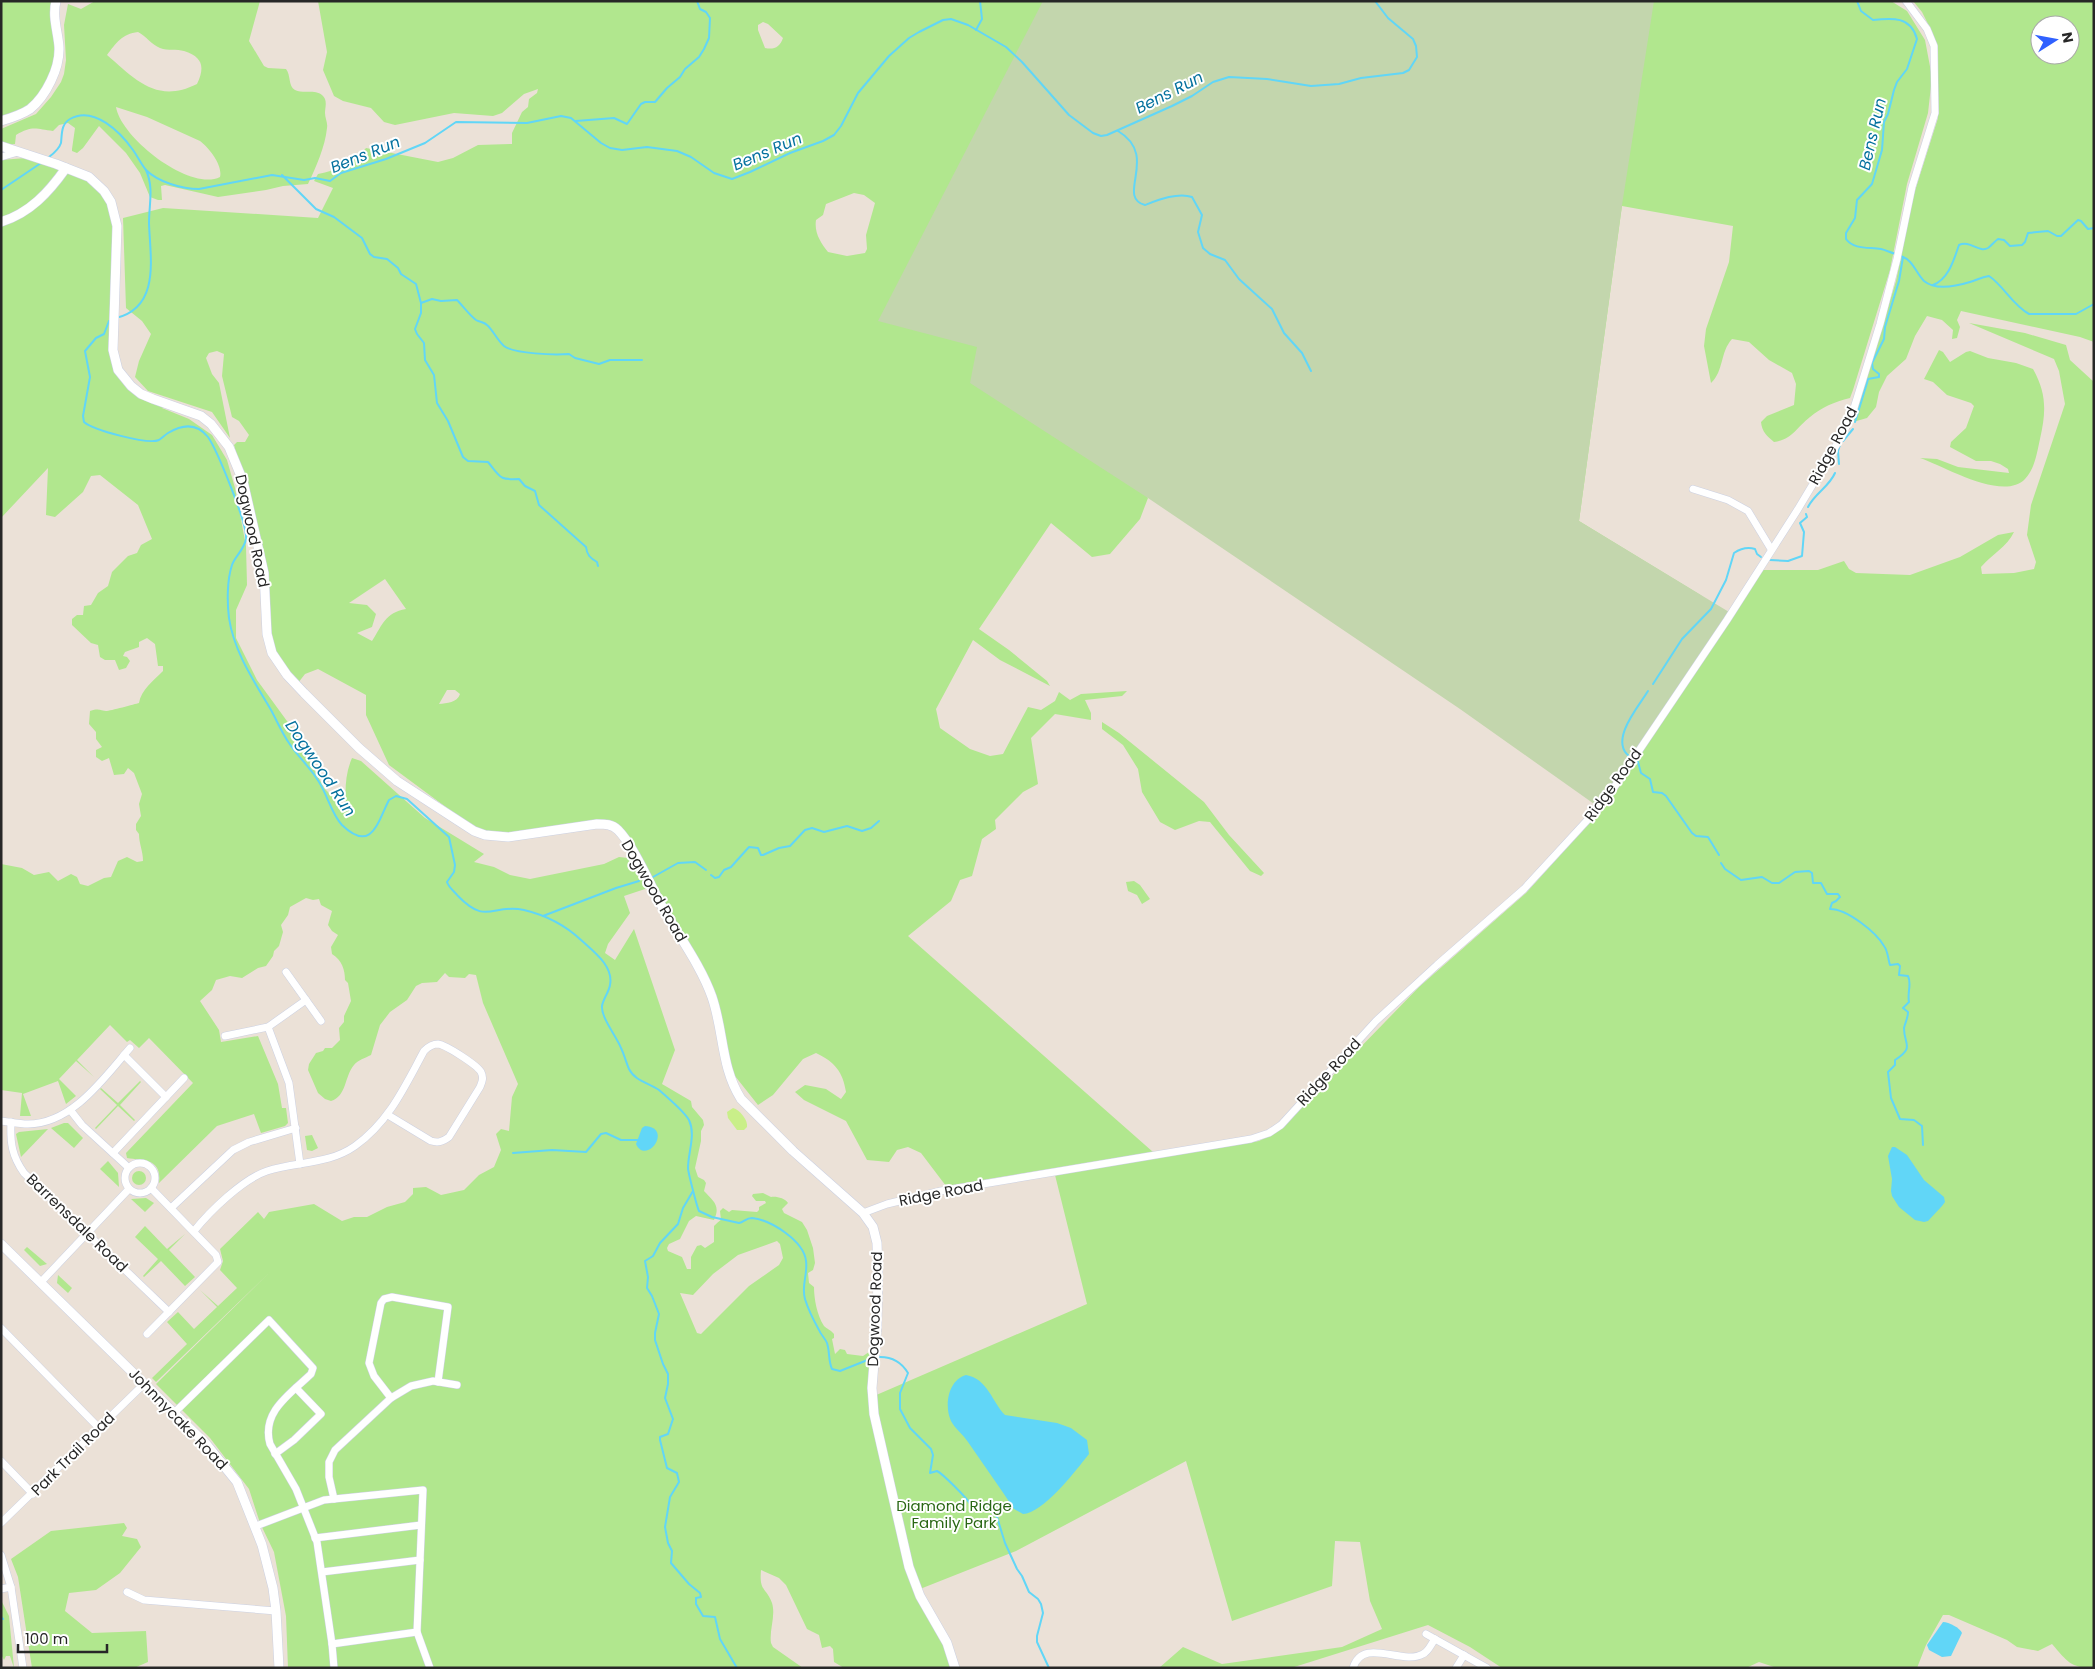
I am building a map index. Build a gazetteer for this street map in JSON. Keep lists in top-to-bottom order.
{
  "streets": {
    "street": [
      "Ridge Road",
      "Dogwood Road",
      "Barrensdale Road",
      "Johnnycake Road",
      "Park Trail Road"
    ]
  },
  "crossings": [
    ["Ridge Road", "Dogwood Road"],
    ["Johnnycake Road", "Park Trail Road"]
  ],
  "water": ["Bens Run", "Dogwood Run"],
  "parks": ["Diamond Ridge Family Park"],
  "scale_bar": "100 m",
  "north": "right"
}
